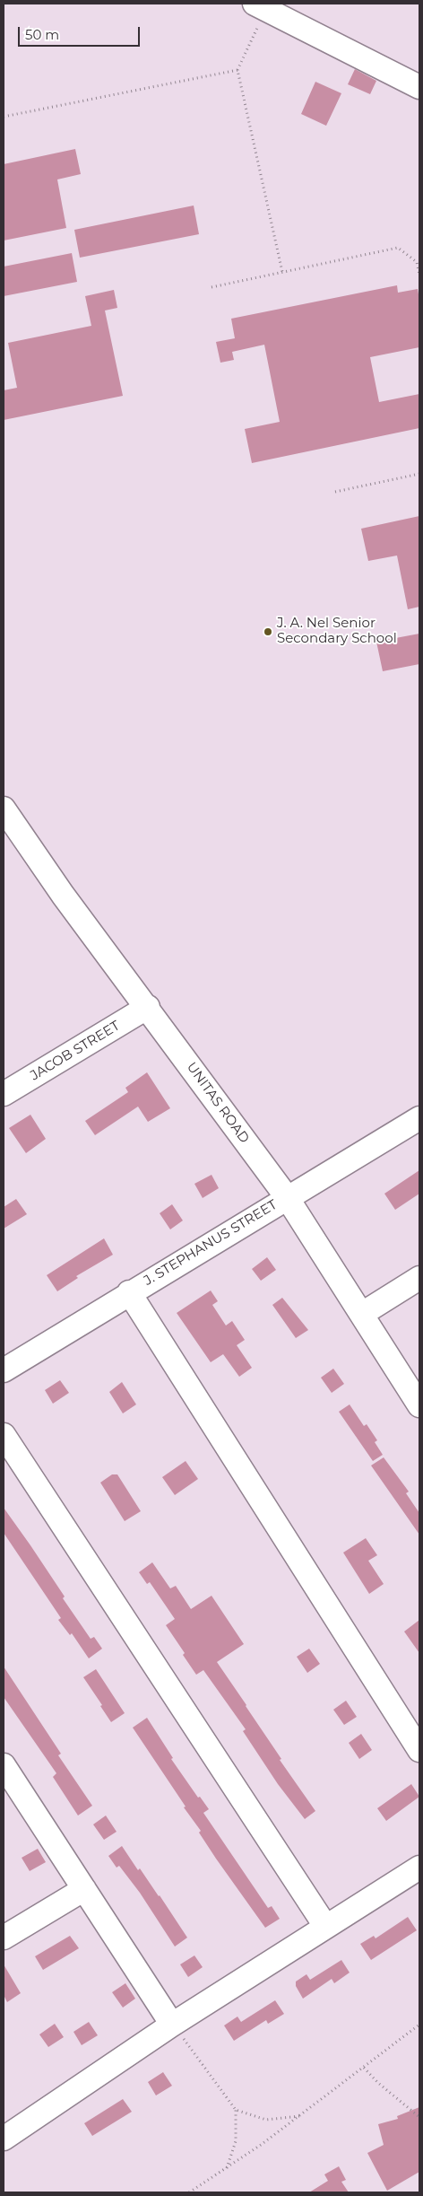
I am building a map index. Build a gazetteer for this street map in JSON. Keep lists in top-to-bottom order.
{
  "streets": {
    "street": ["JACOB STREET", "UNITAS ROAD", "J. STEPHANUS STREET"]
  },
  "crossings": [
    ["JACOB STREET", "UNITAS ROAD"],
    ["UNITAS ROAD", "J. STEPHANUS STREET"]
  ],
  "places": ["J. A. Nel Senior Secondary School"],
  "scale_bar": "50 m"
}
